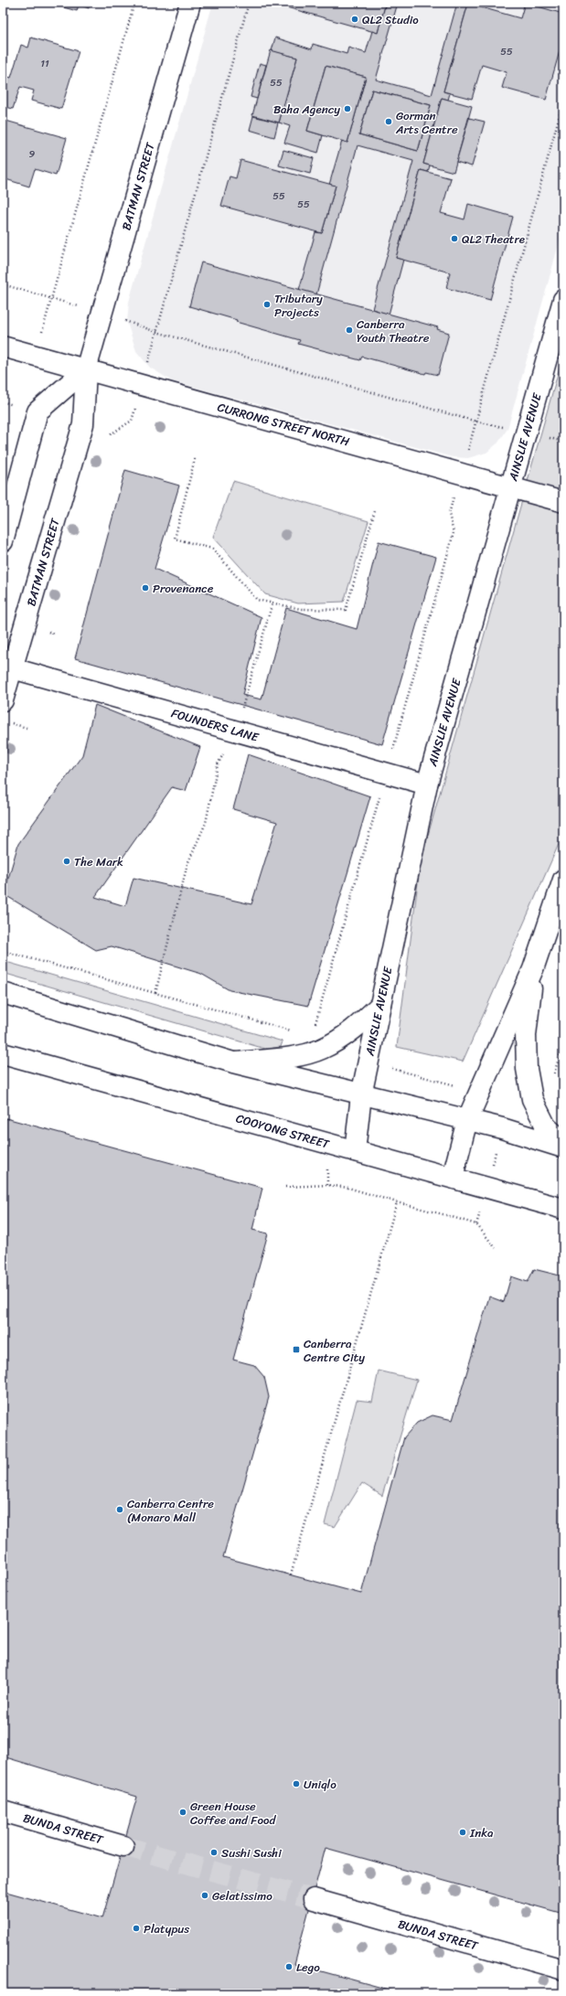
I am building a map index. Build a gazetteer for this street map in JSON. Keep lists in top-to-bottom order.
{
  "streets": {
    "main road": [
      "BATMAN STREET",
      "CURRONG STREET NORTH",
      "AINSLIE AVENUE",
      "FOUNDERS LANE",
      "COOYONG STREET",
      "BUNDA STREET"
    ]
  },
  "crossings": [
    ["BATMAN STREET", "CURRONG STREET NORTH"],
    ["BATMAN STREET", "FOUNDERS LANE"],
    ["CURRONG STREET NORTH", "AINSLIE AVENUE"],
    ["AINSLIE AVENUE", "FOUNDERS LANE"],
    ["AINSLIE AVENUE", "COOYONG STREET"]
  ],
  "places": {
    "other": [
      "QL2 Studio",
      "Baha Agency",
      "Gorman Arts Centre",
      "QL2 Theatre",
      "Tributary Projects",
      "Canberra Youth Theatre",
      "Provenance",
      "The Mark",
      "Canberra Centre (Monaro Mall",
      "Uniqlo",
      "Green House Coffee and Food",
      "Inka",
      "Sushi Sushi",
      "Gelatissimo",
      "Platypus",
      "Lego"
    ],
    "transit": ["Canberra Centre City"]
  },
  "house_numbers": [
    "55",
    "11",
    "55",
    "9",
    "55",
    "55"
  ]
}
